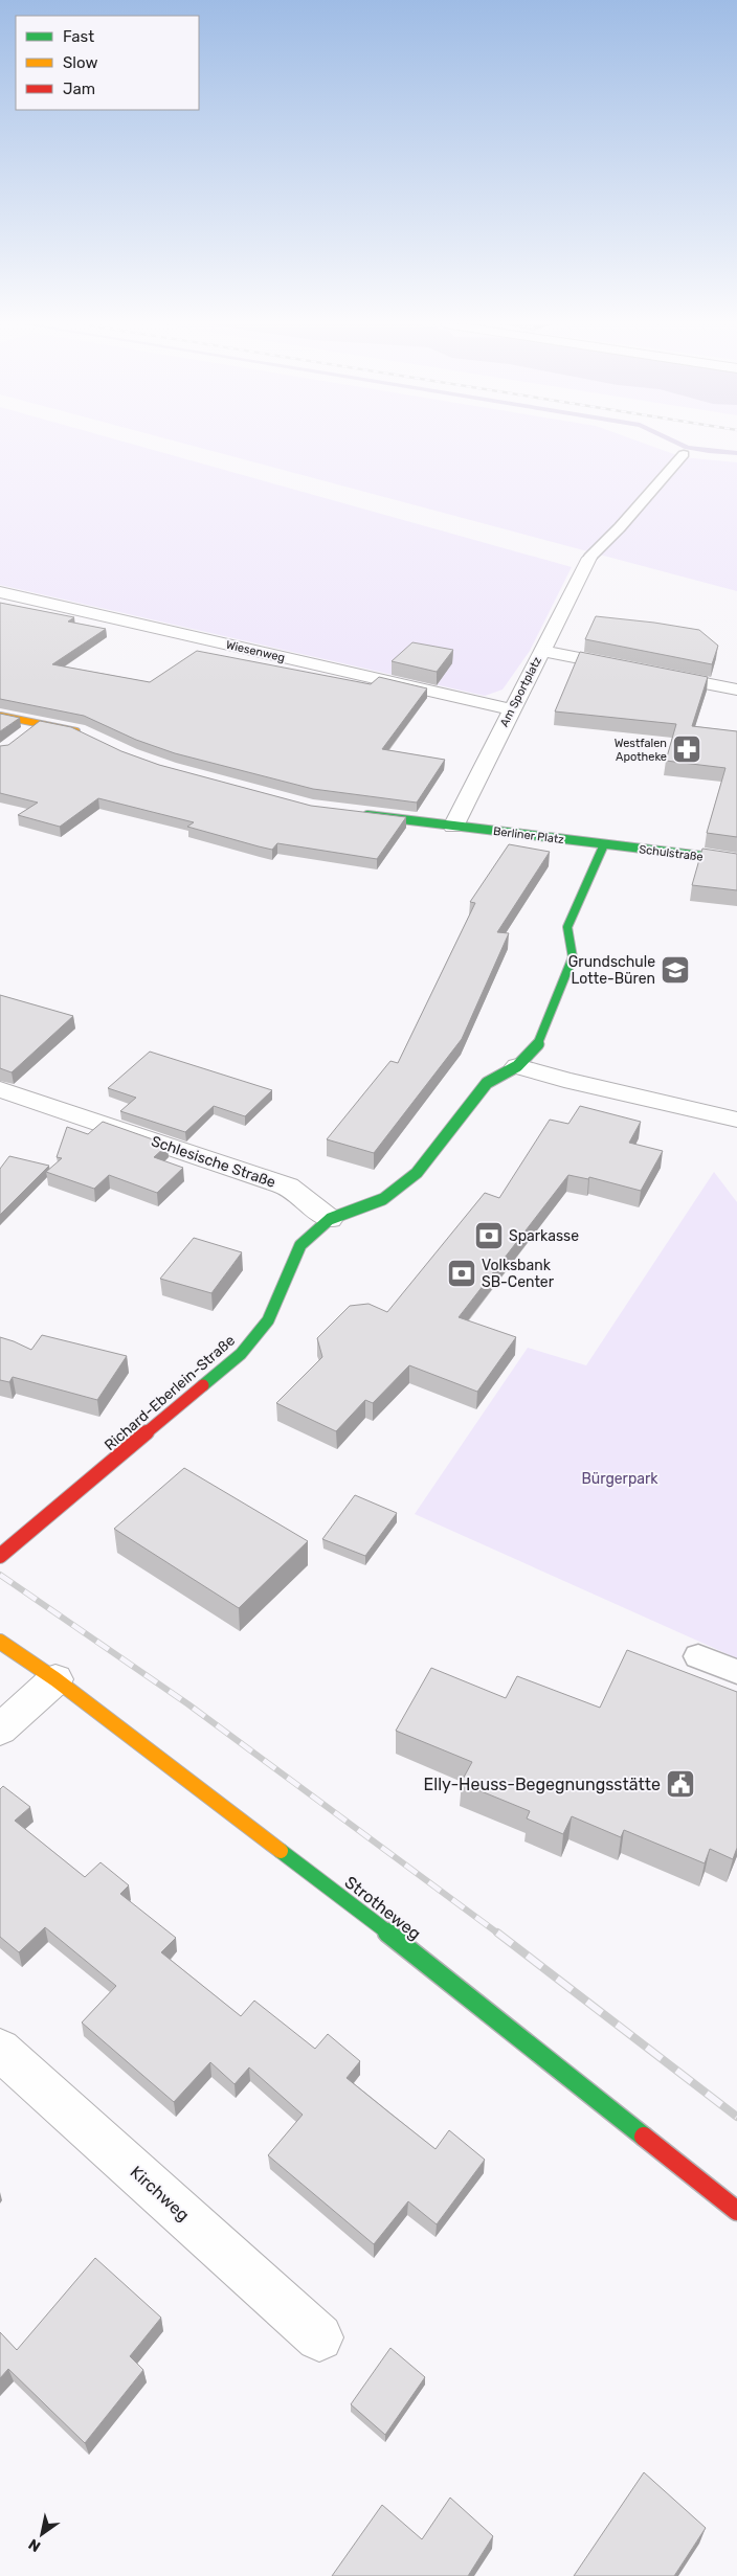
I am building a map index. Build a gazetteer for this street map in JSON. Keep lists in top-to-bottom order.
{
  "streets": {
    "street": [
      "Wiesenweg",
      "Am Sportplatz",
      "Berliner Platz",
      "Schulstraße",
      "Schlesische Straße",
      "Richard-Eberlein-Straße",
      "Strotheweg",
      "Kirchweg"
    ]
  },
  "crossings": [
    ["Wiesenweg", "Am Sportplatz"],
    ["Am Sportplatz", "Berliner Platz"],
    ["Berliner Platz", "Schulstraße"],
    ["Berliner Platz", "Richard-Eberlein-Straße"],
    ["Schulstraße", "Richard-Eberlein-Straße"],
    ["Schlesische Straße", "Richard-Eberlein-Straße"]
  ],
  "parks": ["Bürgerpark"],
  "places": {
    "pharmacy": ["Westfalen Apotheke"],
    "school or university": ["Grundschule Lotte-Büren"],
    "bank": ["Sparkasse", "Volksbank SB-Center"],
    "public building": ["Elly-Heuss-Begegnungsstätte"]
  },
  "legend": ["Fast", "Slow", "Jam"],
  "north": "bottom left"
}
